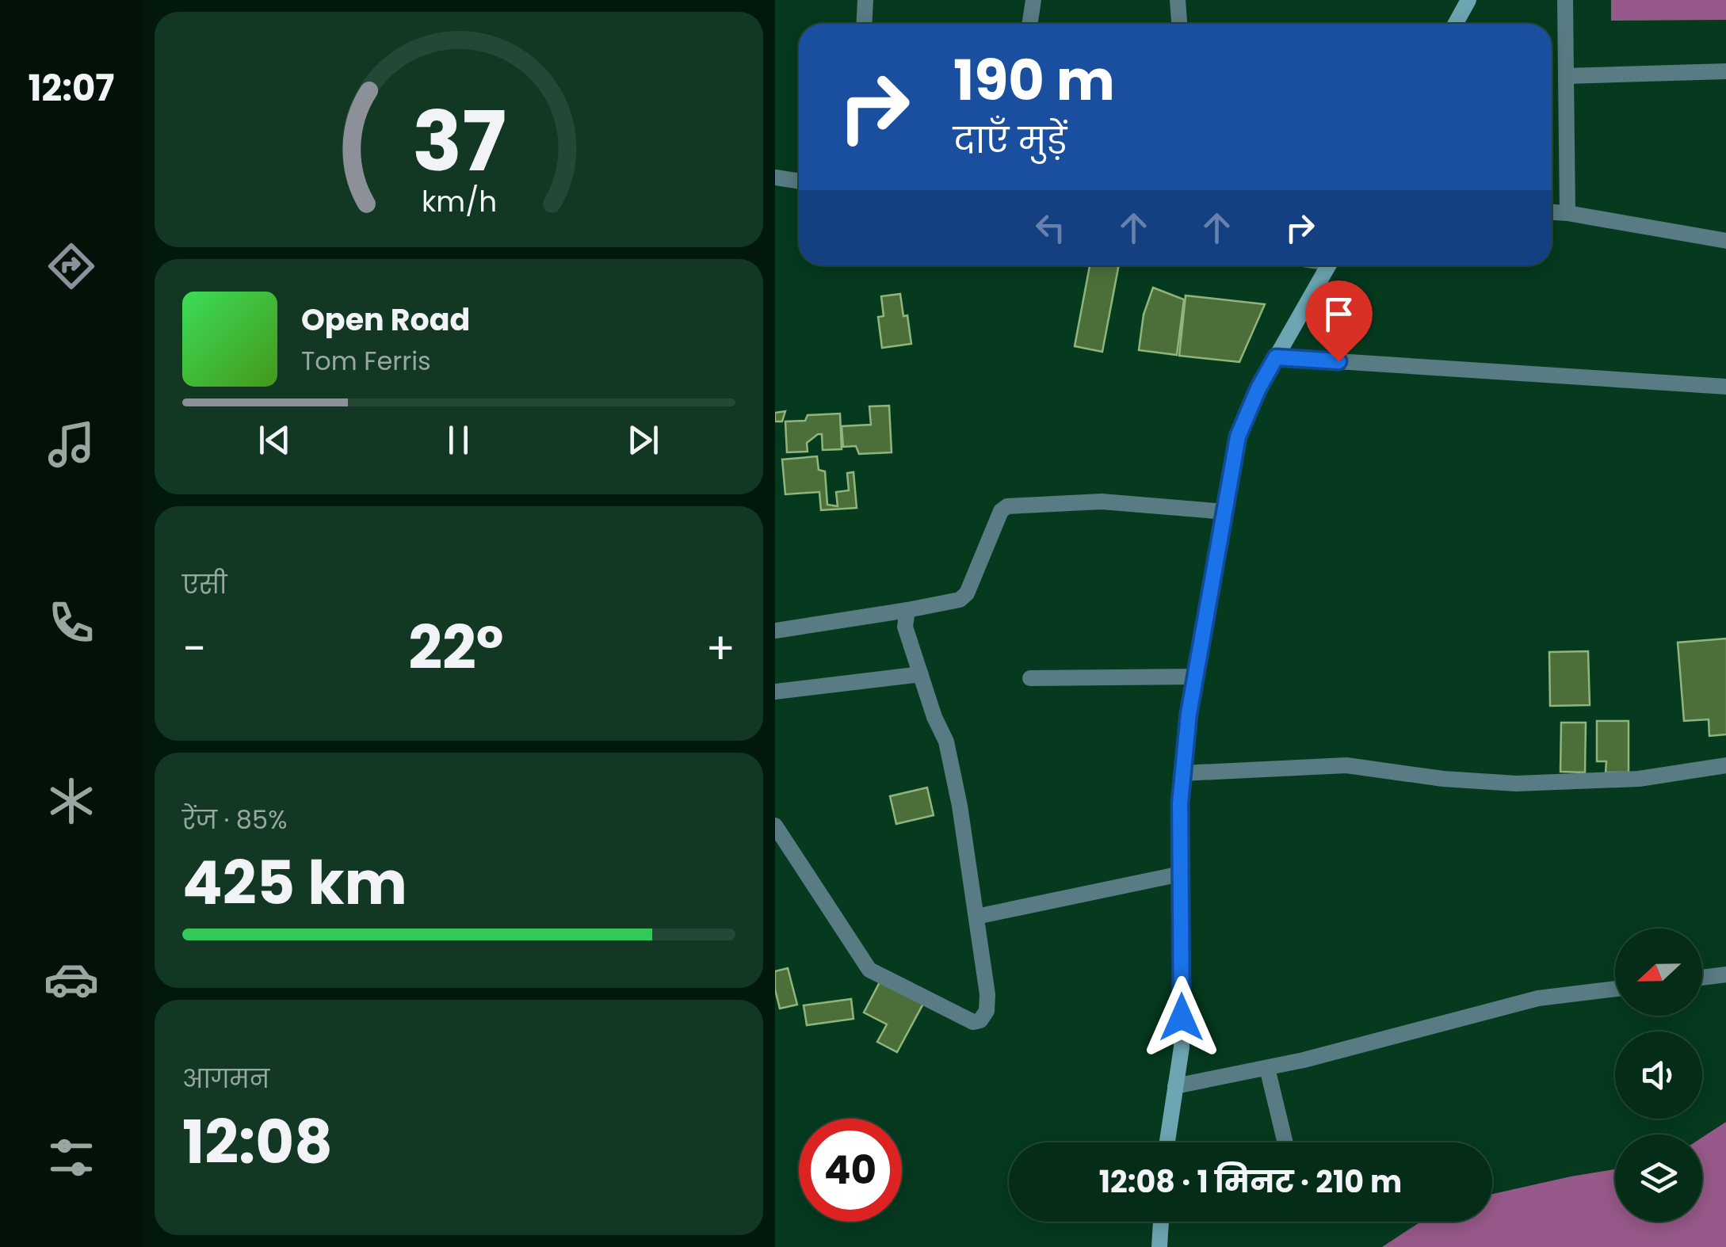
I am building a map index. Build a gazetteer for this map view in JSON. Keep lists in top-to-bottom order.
{
  "north": "left",
  "page": {
    "tabs": "12:07",
    "turn": ["190 m", "दाएँ मुड़ें"],
    "song": ["Open Road", "Tom Ferris"],
    "tile": [
      "एसी",
      ["रेंज · 85%", "425 km"],
      ["आगमन", "12:08"]
    ],
    "heat": ["−", "22°", "+"],
    "limit": "40",
    "trip": "12:08 · 1 मिनट · 210 m",
    "gauge": ["37", "km/h"]
  }
}
